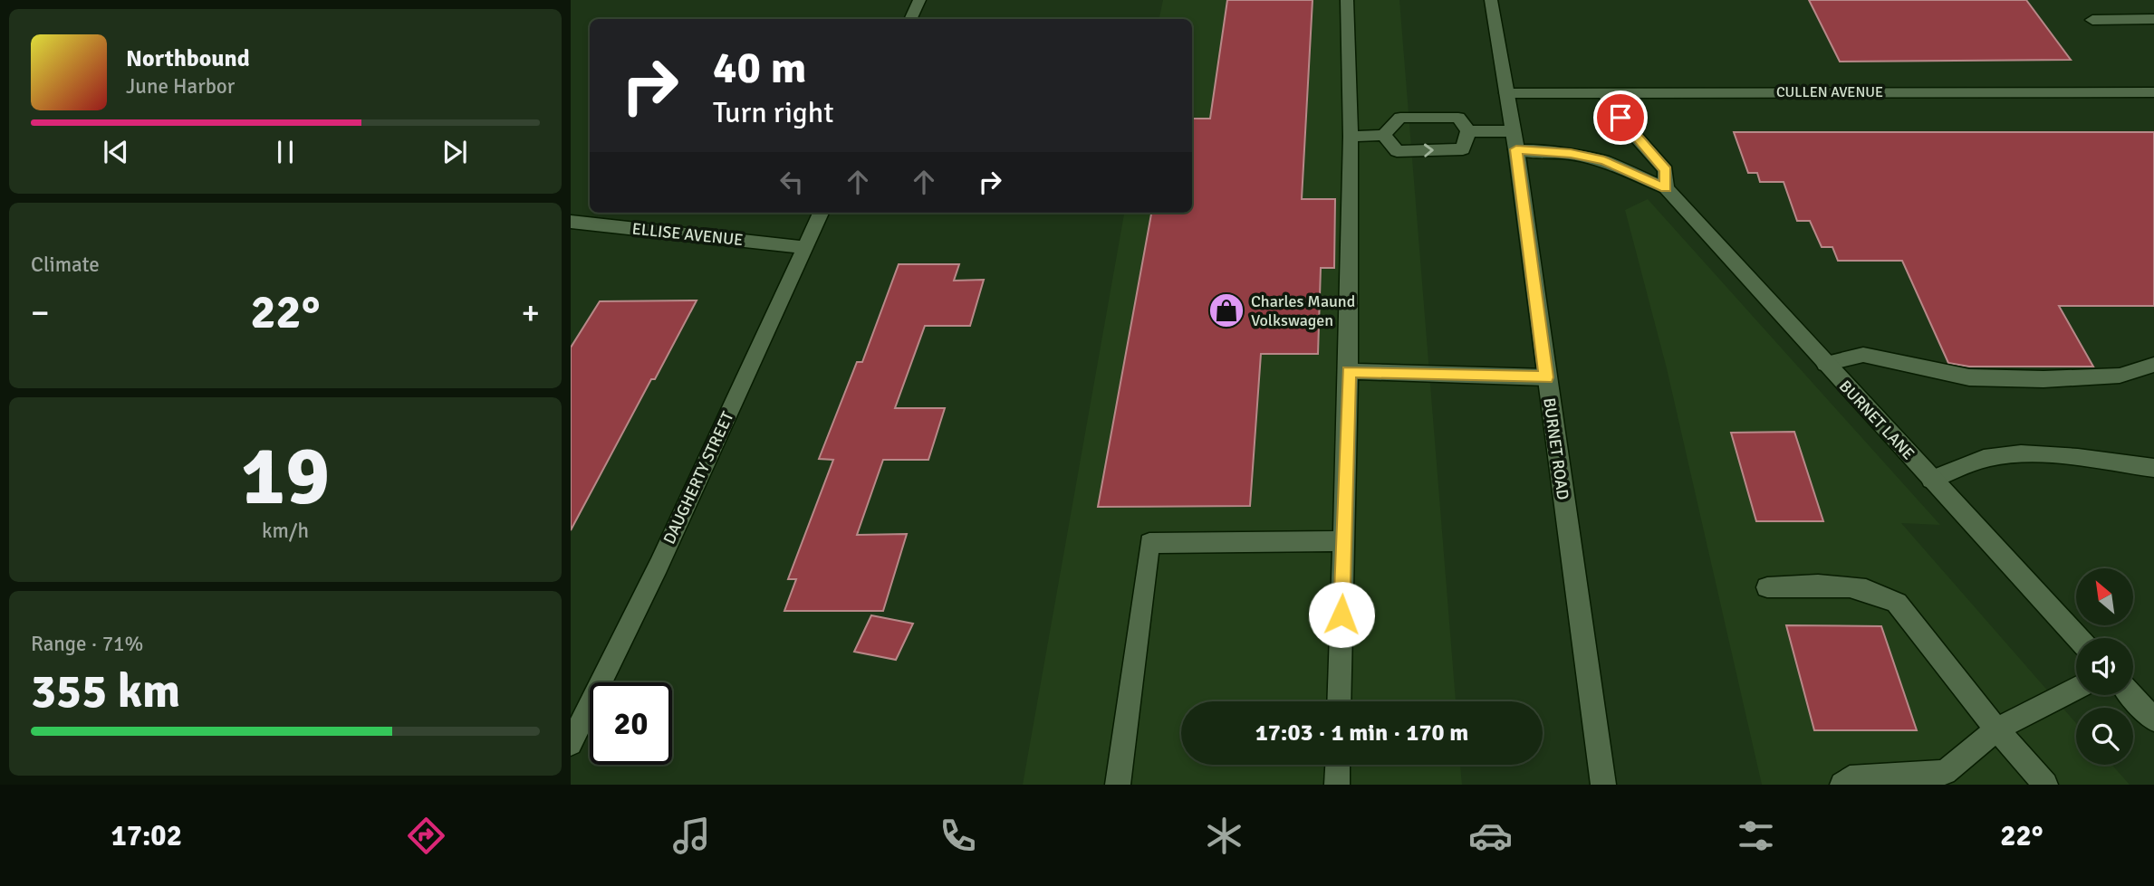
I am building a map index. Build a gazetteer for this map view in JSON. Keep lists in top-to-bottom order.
{
  "streets": {
    "street": [
      "CULLEN AVENUE",
      "ELLISE AVENUE",
      "BURNET LANE",
      "BURNET ROAD",
      "DAUGHERTY STREET"
    ]
  },
  "crossings": [
    ["CULLEN AVENUE", "BURNET LANE"],
    ["CULLEN AVENUE", "BURNET ROAD"],
    ["ELLISE AVENUE", "DAUGHERTY STREET"],
    ["BURNET LANE", "BURNET ROAD"]
  ],
  "places": {
    "shop": ["Charles Maund Volkswagen"]
  },
  "north": "top left",
  "page": {
    "turn": ["40 m", "Turn right"],
    "song": ["Northbound", "June Harbor"],
    "tile": [
      "Climate",
      ["19", "km/h"],
      ["Range · 71%", "355 km"]
    ],
    "heat": ["−", "22°", "+"],
    "limit": "20",
    "trip": "17:03 · 1 min · 170 m",
    "tabs": ["17:02", "22°"]
  }
}
